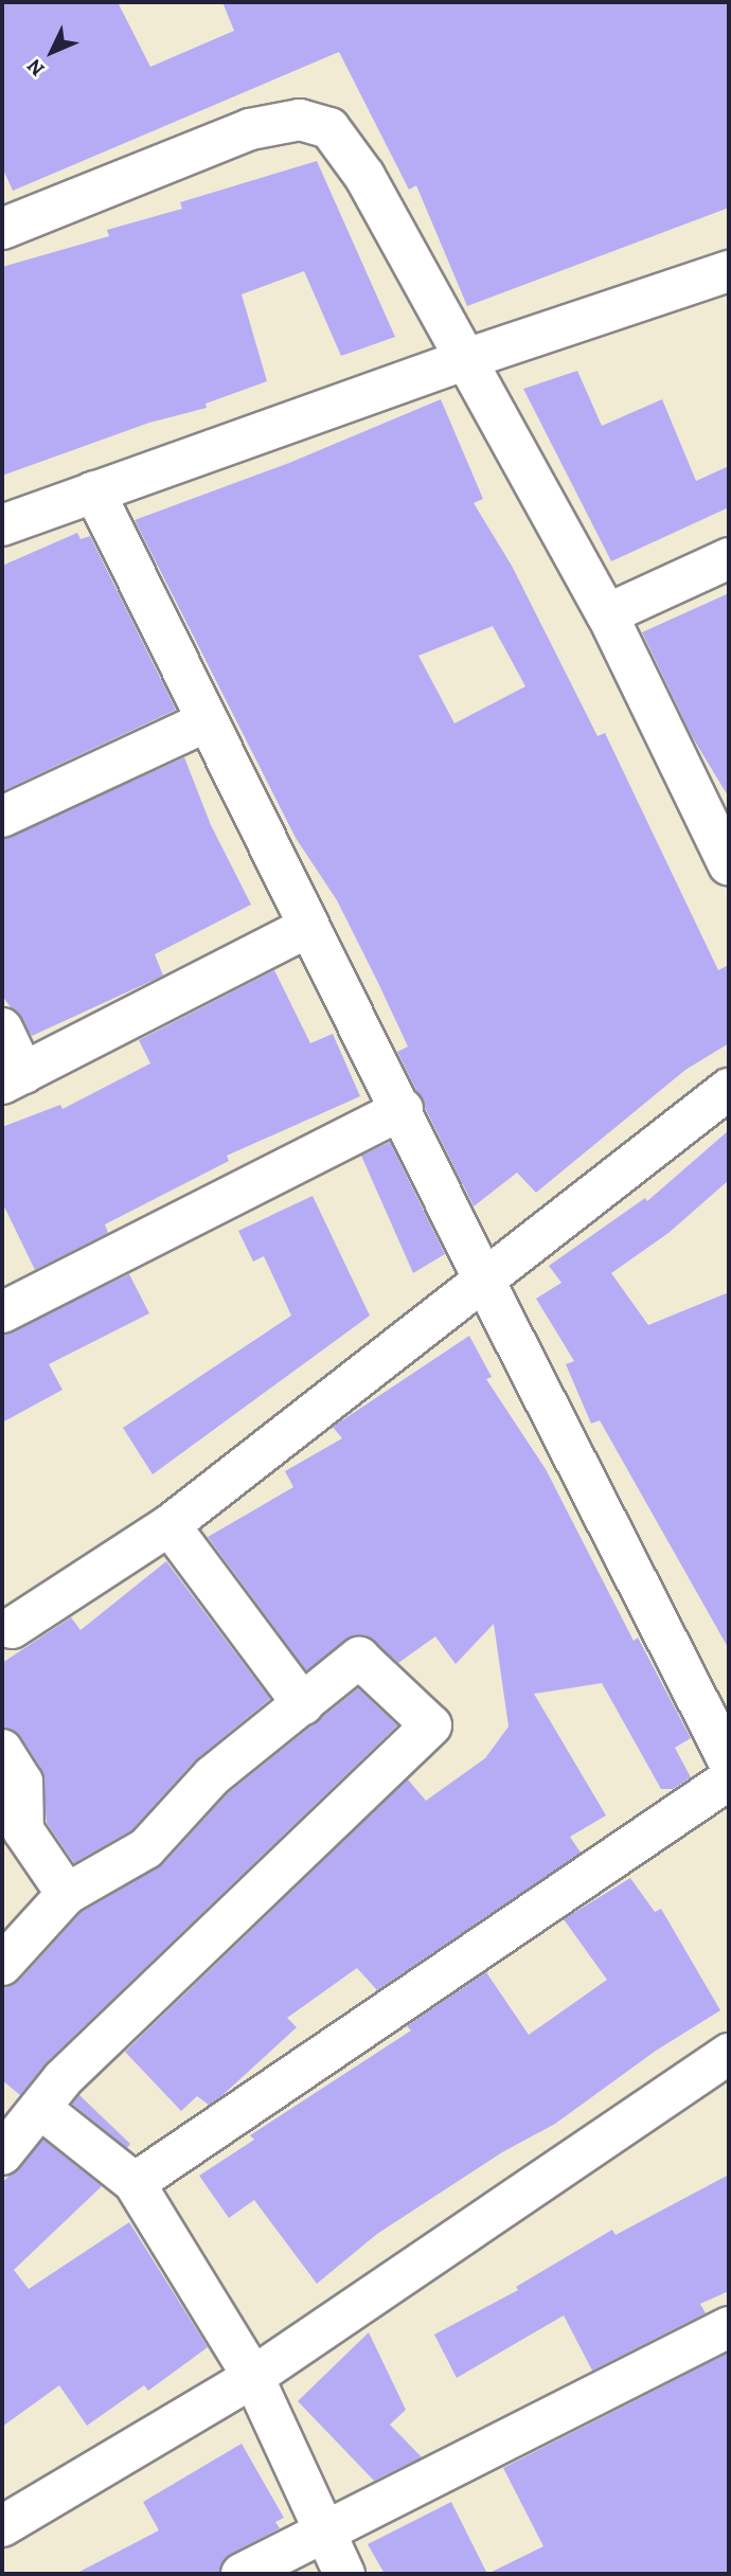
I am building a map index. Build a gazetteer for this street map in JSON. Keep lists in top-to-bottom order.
{
  "north": "bottom left"
}
